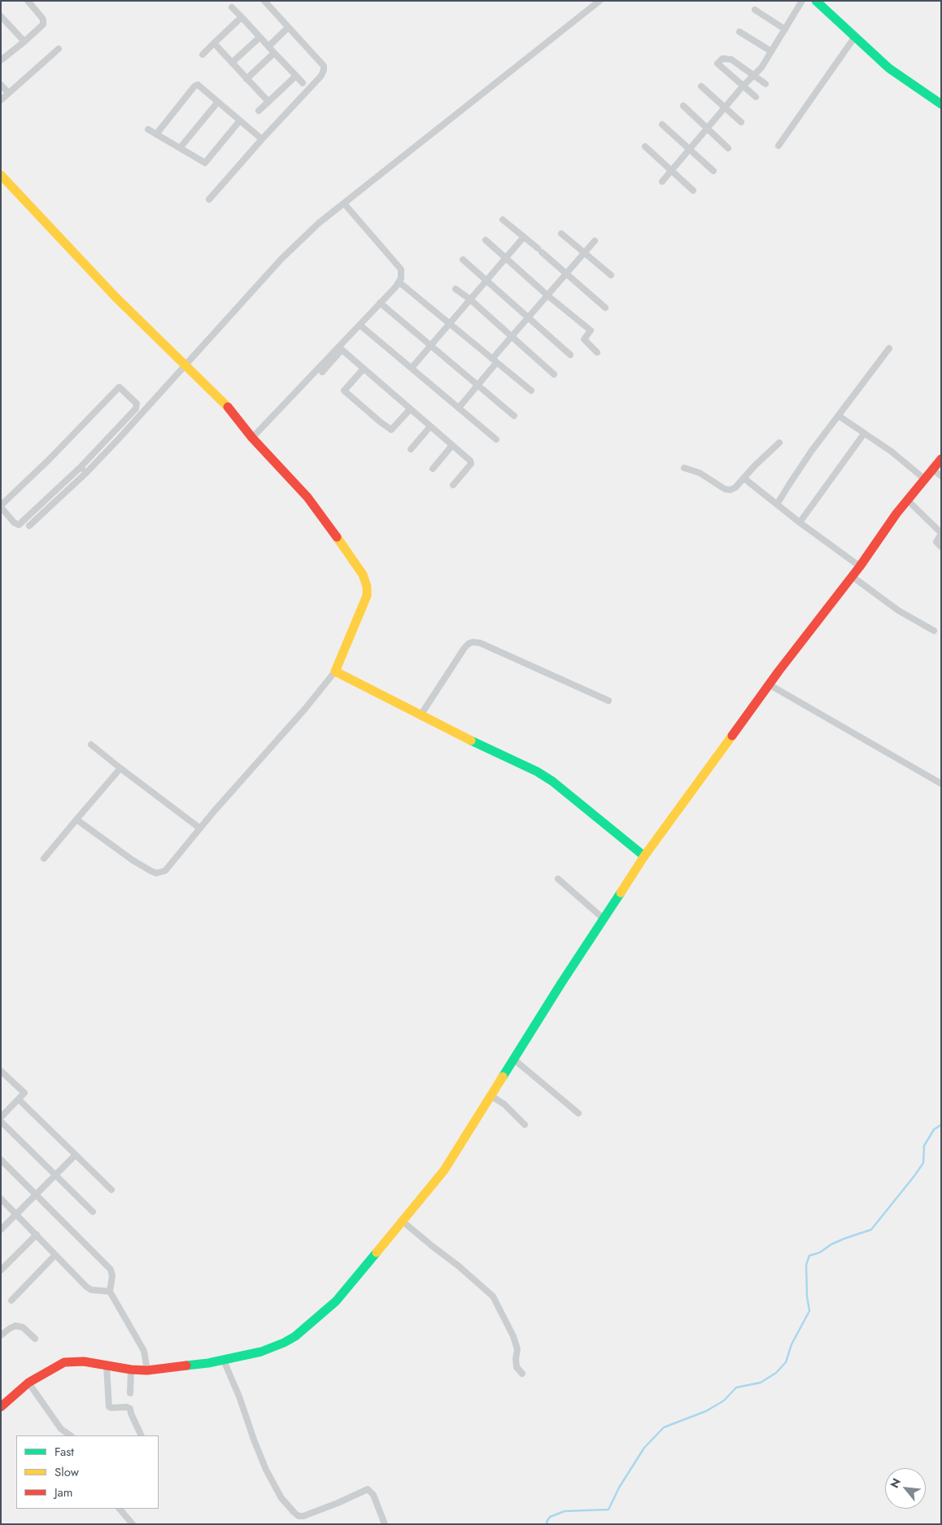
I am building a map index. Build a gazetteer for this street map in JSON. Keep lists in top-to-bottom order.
{
  "legend": ["Fast", "Slow", "Jam"],
  "north": "top left"
}
